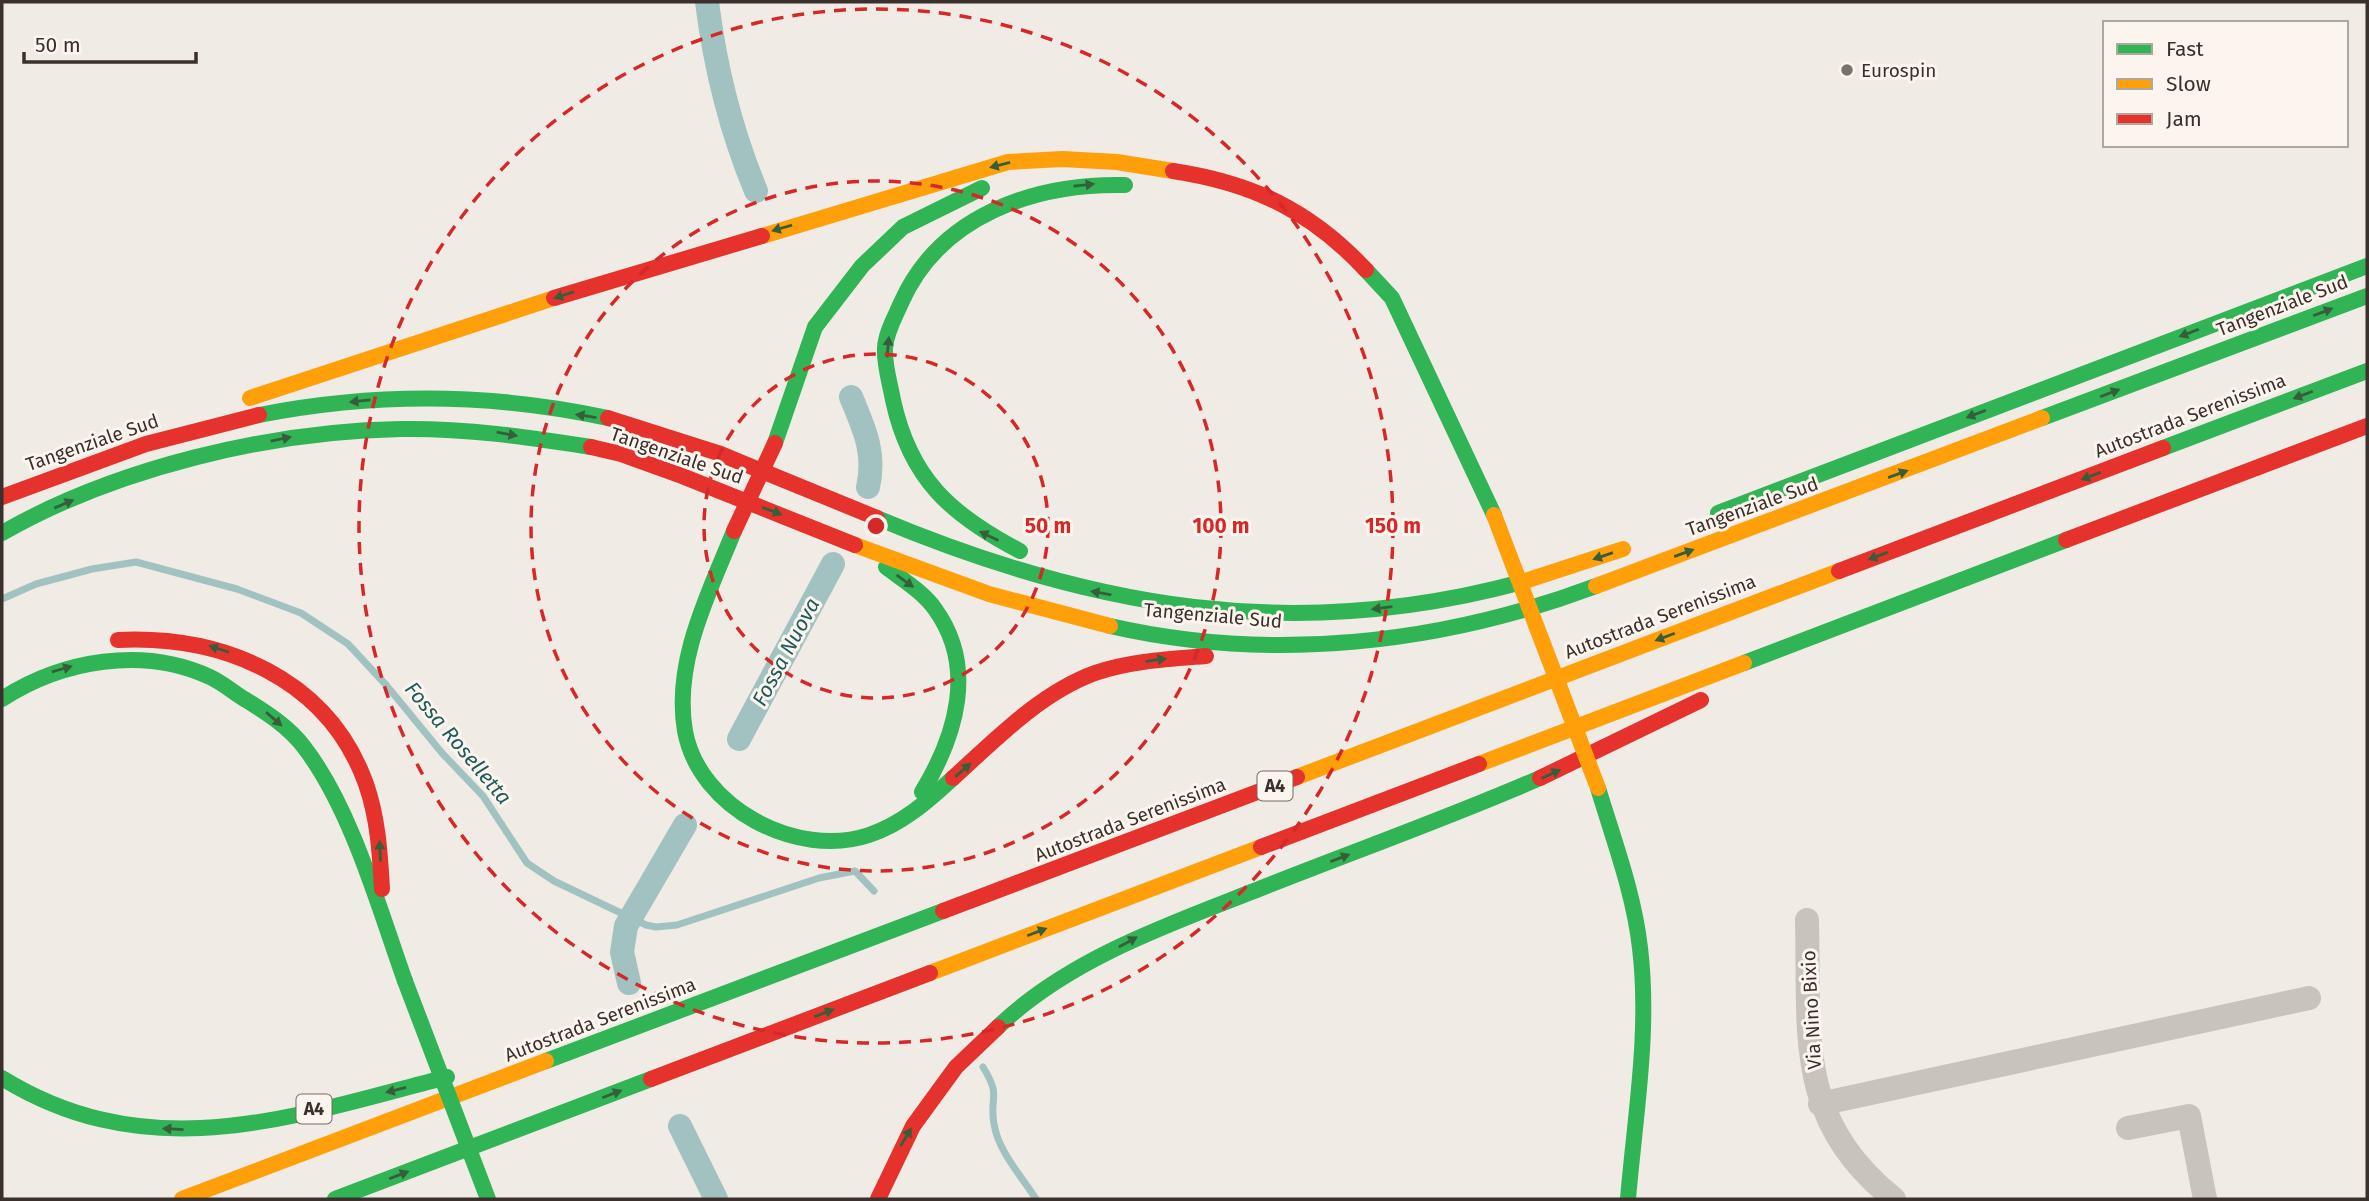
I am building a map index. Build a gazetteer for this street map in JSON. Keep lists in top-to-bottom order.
{
  "streets": {
    "highway": ["Tangenziale Sud", "Autostrada Serenissima", "A4"],
    "street": ["Via Nino Bixio"]
  },
  "crossings": [
    ["Autostrada Serenissima", "A4"]
  ],
  "water": ["Fossa Nuova", "Fossa Roselletta"],
  "places": ["Eurospin"],
  "legend": ["Fast", "Slow", "Jam"],
  "scale_bar": "50 m",
  "rings": ["50 m", "100 m", "150 m"]
}
